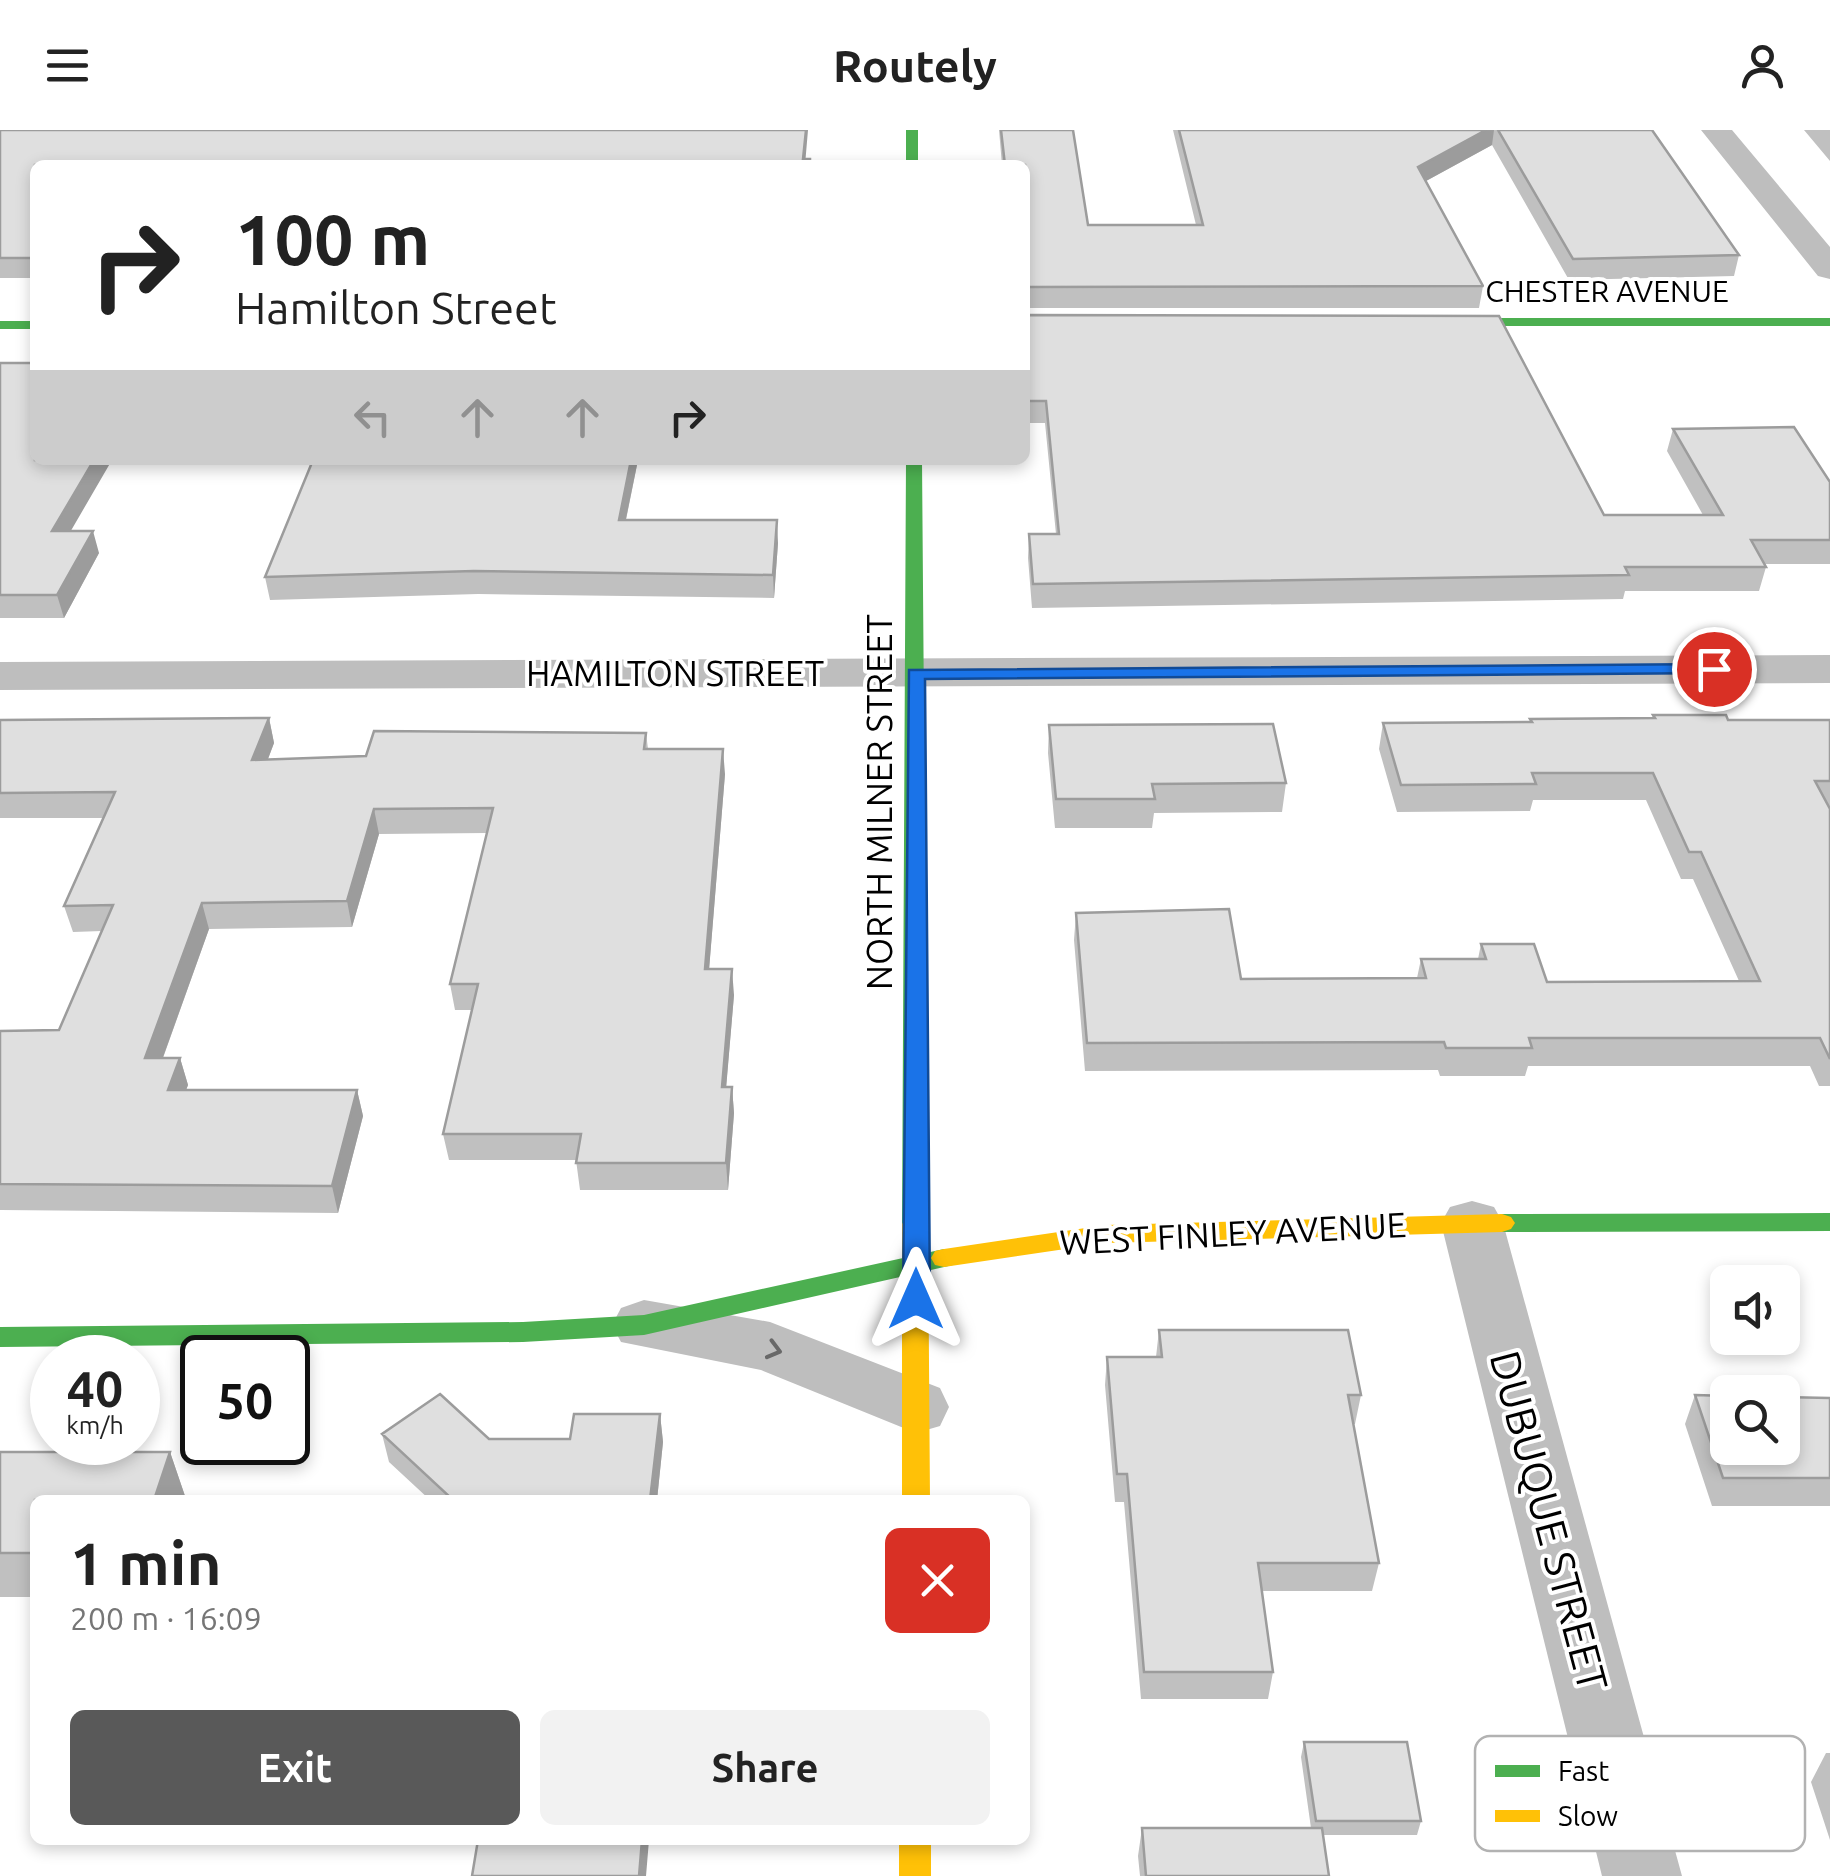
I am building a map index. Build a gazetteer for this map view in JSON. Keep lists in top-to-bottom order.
{
  "streets": {
    "main road": ["CHESTER AVENUE", "NORTH MILNER STREET", "WEST FINLEY AVENUE"],
    "street": ["HAMILTON STREET", "DUBUQUE STREET"]
  },
  "crossings": [
    ["HAMILTON STREET", "NORTH MILNER STREET"],
    ["NORTH MILNER STREET", "WEST FINLEY AVENUE"],
    ["WEST FINLEY AVENUE", "DUBUQUE STREET"]
  ],
  "legend": ["Fast", "Slow"],
  "page": {
    "header": "Routely",
    "turn": ["100 m", "Hamilton Street"],
    "speed": "40 km/h",
    "limit": "50",
    "heading": ["1 min", "200 m · 16:09"],
    "buttons": ["Exit", "Share"]
  }
}
